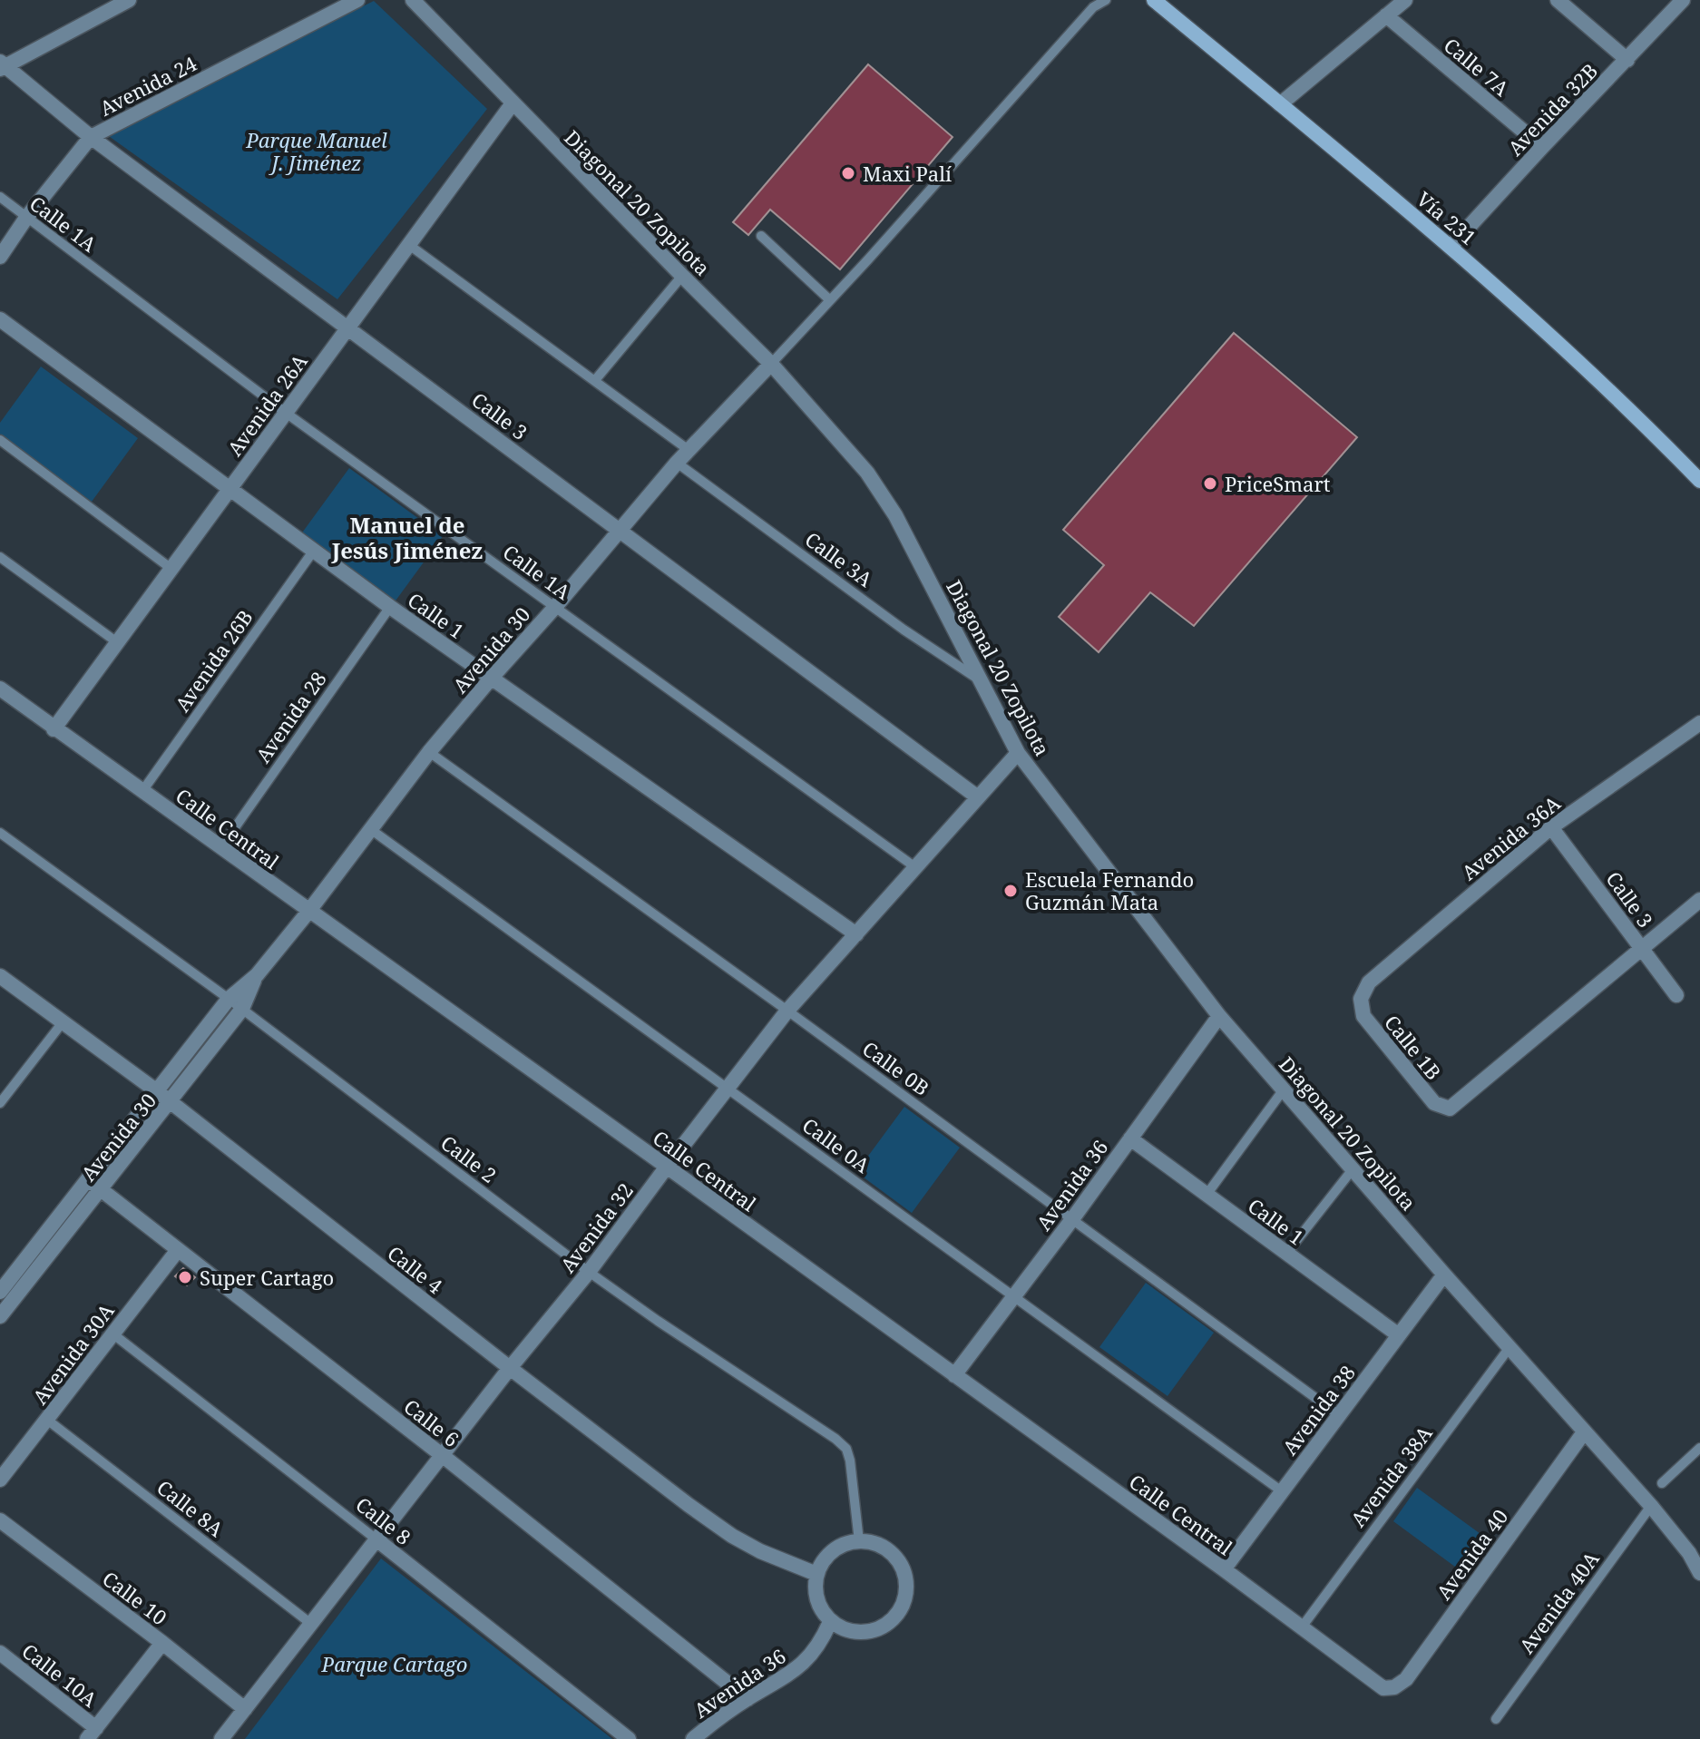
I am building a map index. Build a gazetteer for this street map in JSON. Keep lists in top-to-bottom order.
{
  "streets": {
    "main road": ["Vía 231"],
    "street": [
      "Calle 7A",
      "Avenida 24",
      "Avenida 32B",
      "Diagonal 20 Zopilota",
      "Avenida 26A",
      "Calle 3",
      "Calle 1",
      "Avenida 30",
      "Calle Central",
      "Avenida 36A",
      "Calle 1B",
      "Avenida 36",
      "Avenida 32",
      "Calle 4",
      "Avenida 30A",
      "Avenida 38",
      "Calle 6",
      "Calle 8",
      "Avenida 40",
      "Calle 10",
      "Calle 10A"
    ],
    "lane": [
      "Calle 1A",
      "Calle 3A",
      "Avenida 26B",
      "Avenida 28",
      "Calle 0B",
      "Calle 0A",
      "Calle 2",
      "Avenida 38A",
      "Calle 8A",
      "Avenida 40A"
    ]
  },
  "crossings": [
    ["Calle 7A", "Avenida 32B"],
    ["Avenida 24", "Calle 1A"],
    ["Avenida 24", "Calle 3"],
    ["Avenida 32B", "Vía 231"],
    ["Diagonal 20 Zopilota", "Avenida 26A"],
    ["Diagonal 20 Zopilota", "Calle 3A"],
    ["Diagonal 20 Zopilota", "Avenida 30"],
    ["Diagonal 20 Zopilota", "Avenida 36"],
    ["Diagonal 20 Zopilota", "Avenida 32"],
    ["Diagonal 20 Zopilota", "Avenida 38"],
    ["Diagonal 20 Zopilota", "Avenida 38A"],
    ["Diagonal 20 Zopilota", "Avenida 40"],
    ["Diagonal 20 Zopilota", "Avenida 40A"],
    ["Calle 1A", "Avenida 26A"],
    ["Calle 1A", "Avenida 30"],
    ["Calle 1A", "Avenida 32"],
    ["Avenida 26A", "Calle 3"],
    ["Avenida 26A", "Calle 1"],
    ["Avenida 26A", "Calle Central"],
    ["Calle 3", "Avenida 30"],
    ["Calle 3", "Avenida 36A"],
    ["Calle 3", "Calle 1B"],
    ["Calle 3", "Avenida 32"],
    ["Calle 3A", "Avenida 30"],
    ["Calle 1", "Avenida 30"],
    ["Calle 1", "Avenida 26B"],
    ["Calle 1", "Avenida 28"],
    ["Calle 1", "Avenida 36"],
    ["Calle 1", "Avenida 32"],
    ["Calle 1", "Avenida 38"],
    ["Avenida 30", "Calle Central"],
    ["Avenida 30", "Calle 0B"],
    ["Avenida 30", "Calle 0A"],
    ["Avenida 30", "Calle 2"],
    ["Avenida 30", "Calle 4"],
    ["Avenida 30", "Calle 6"],
    ["Avenida 26B", "Calle Central"],
    ["Avenida 28", "Calle Central"],
    ["Calle Central", "Avenida 36"],
    ["Calle Central", "Avenida 32"],
    ["Calle Central", "Avenida 38"],
    ["Calle Central", "Avenida 38A"],
    ["Calle Central", "Avenida 40"],
    ["Avenida 36A", "Calle 1B"],
    ["Calle 0B", "Avenida 36"],
    ["Calle 0B", "Avenida 32"],
    ["Calle 0B", "Avenida 38"],
    ["Calle 0A", "Avenida 36"],
    ["Calle 0A", "Avenida 32"],
    ["Calle 0A", "Avenida 38"],
    ["Calle 2", "Avenida 36"],
    ["Calle 2", "Avenida 32"],
    ["Calle 2", "Calle 4"],
    ["Avenida 36", "Calle 4"],
    ["Avenida 36", "Calle 6"],
    ["Avenida 32", "Calle 4"],
    ["Avenida 32", "Calle 6"],
    ["Avenida 32", "Calle 8A"],
    ["Avenida 32", "Calle 8"],
    ["Avenida 32", "Calle 10"],
    ["Avenida 30A", "Calle 6"],
    ["Avenida 30A", "Calle 8A"],
    ["Avenida 30A", "Calle 8"]
  ],
  "districts": ["Manuel de Jesús Jiménez"],
  "parks": ["Parque Manuel J. Jiménez", "Parque Cartago"],
  "places": [
    "Maxi Palí",
    "PriceSmart",
    "Escuela Fernando Guzmán Mata",
    "Super Cartago"
  ]
}
